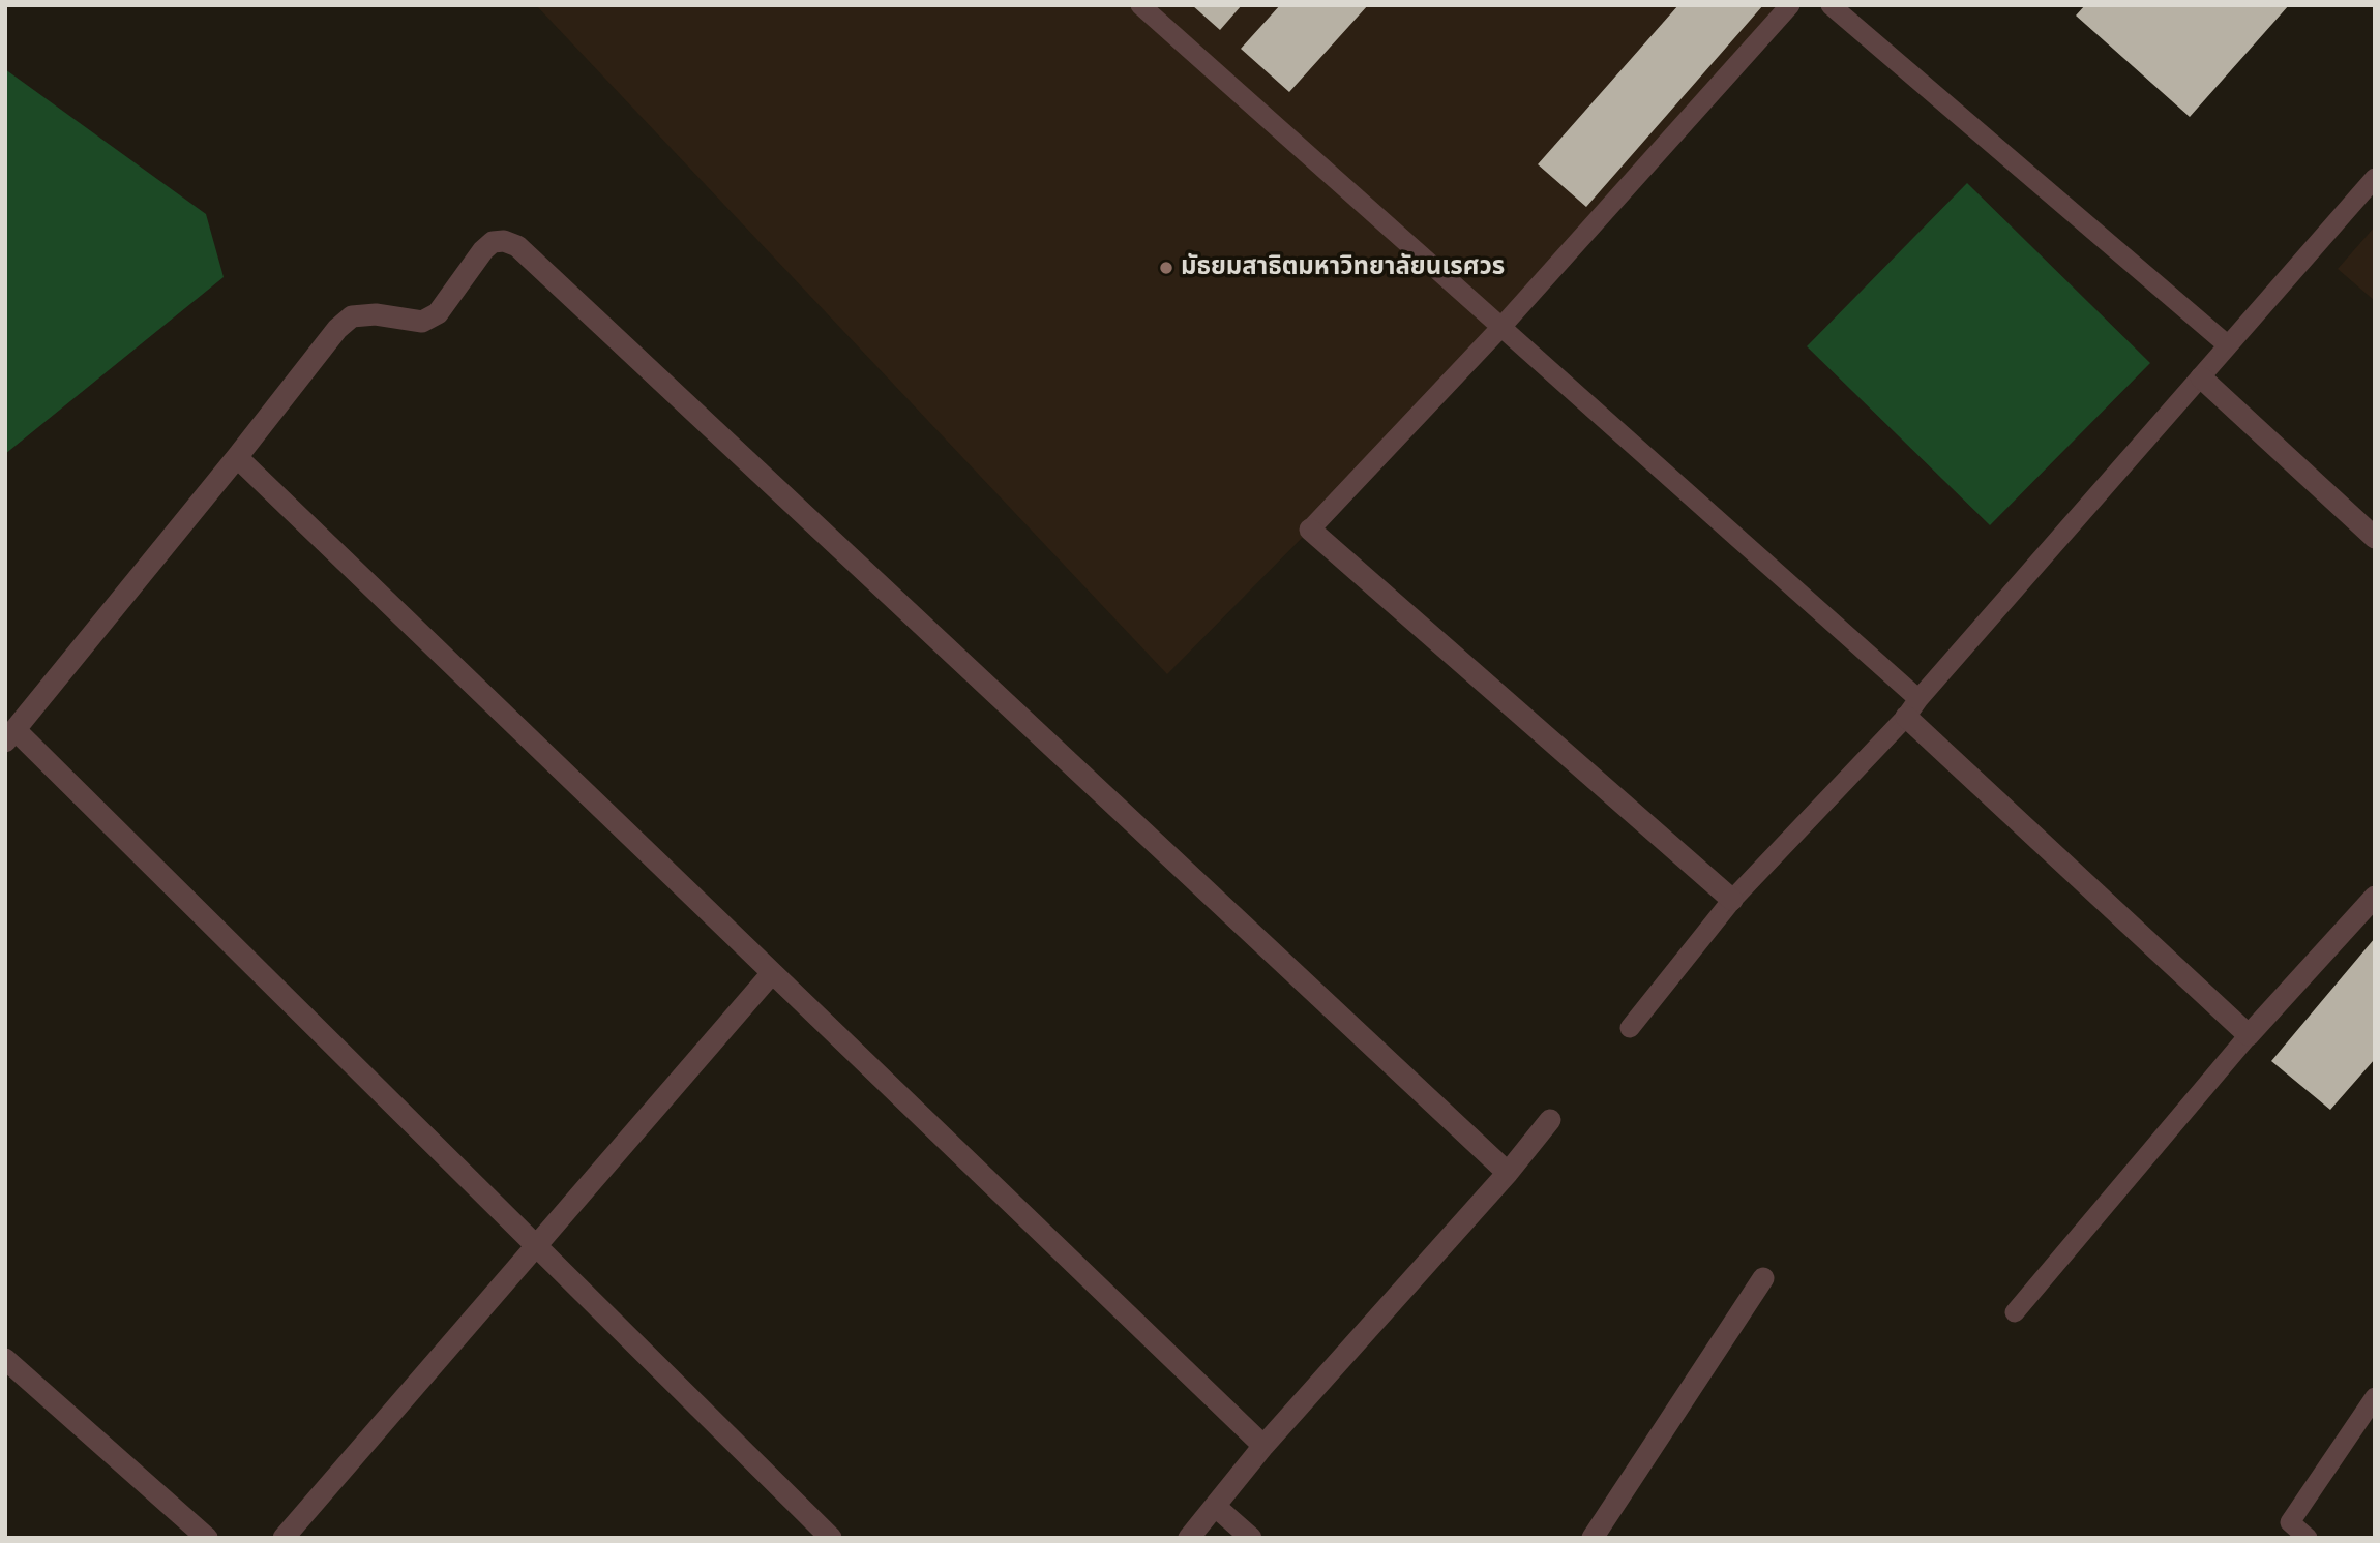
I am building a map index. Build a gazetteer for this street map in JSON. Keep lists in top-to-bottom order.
{
  "places": ["มัธยมสาธิตมหาวิทยาลัยนเรศวร"]
}
